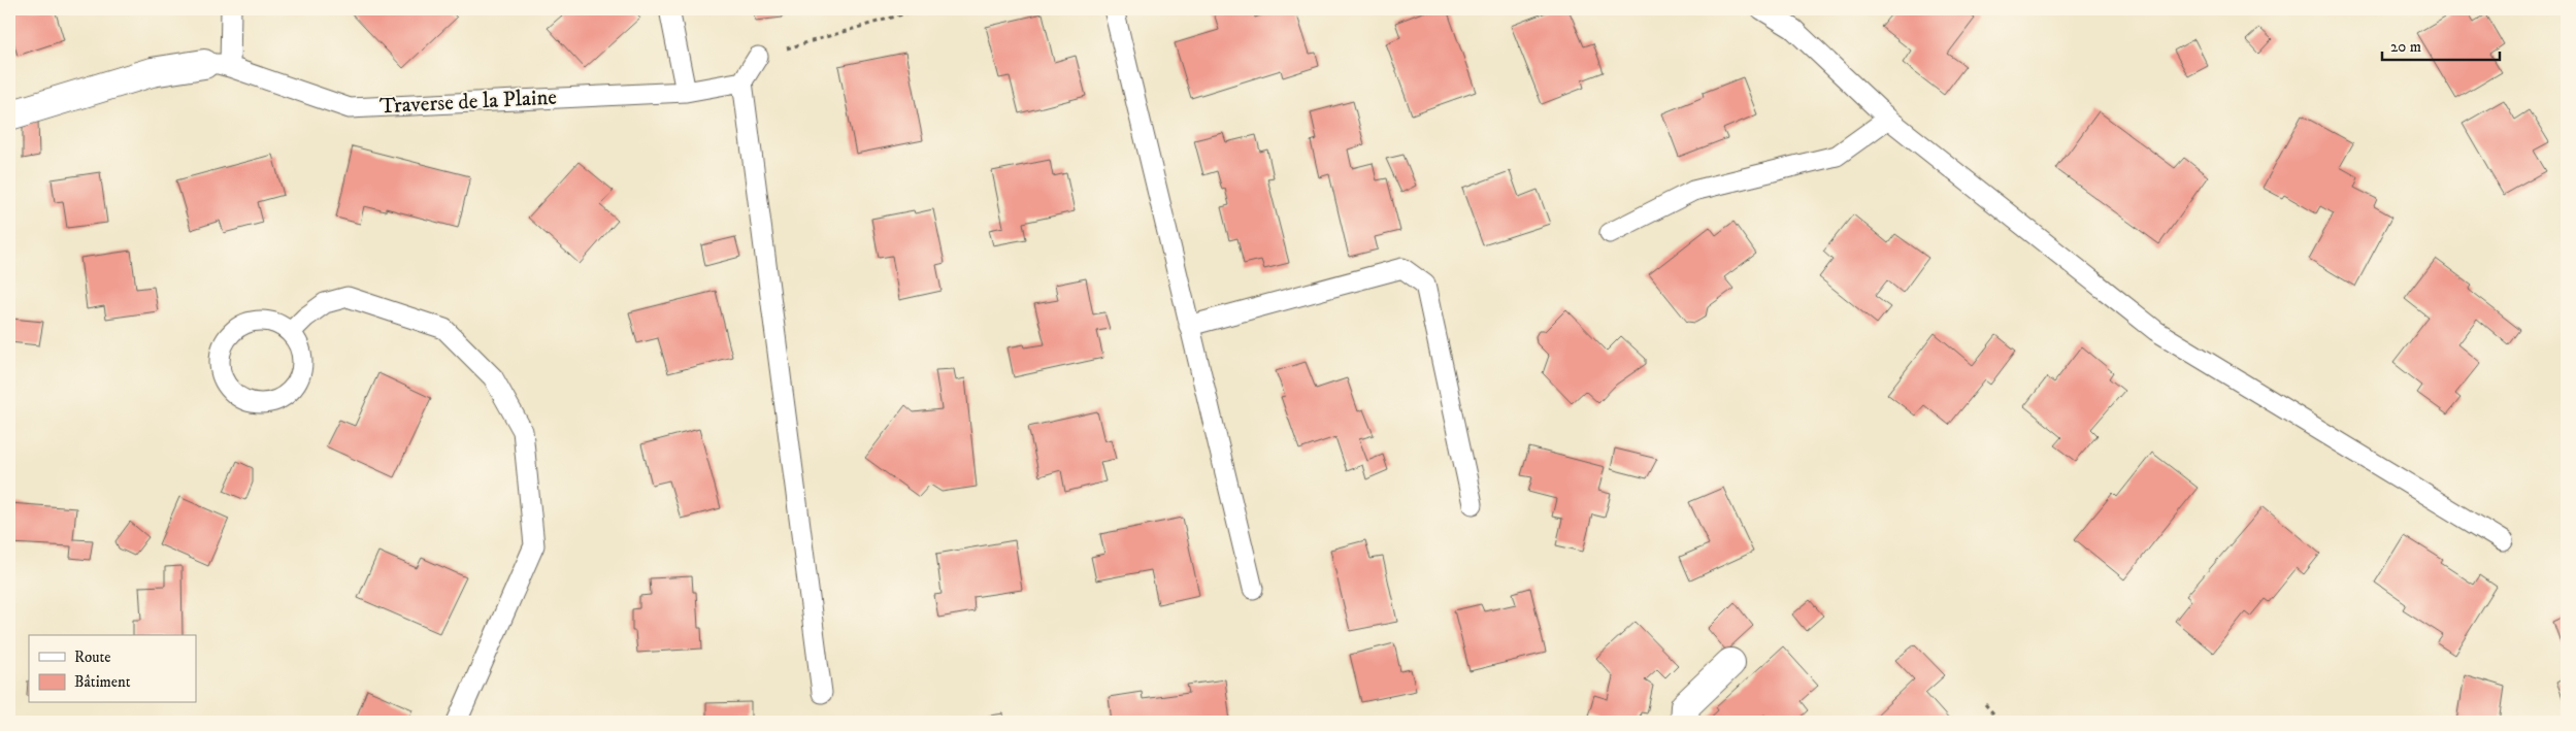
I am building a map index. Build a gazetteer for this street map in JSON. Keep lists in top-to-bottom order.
{
  "streets": {
    "street": ["Traverse de la Plaine"]
  },
  "legend": ["Route", "Bâtiment"],
  "scale_bar": "20 m"
}
